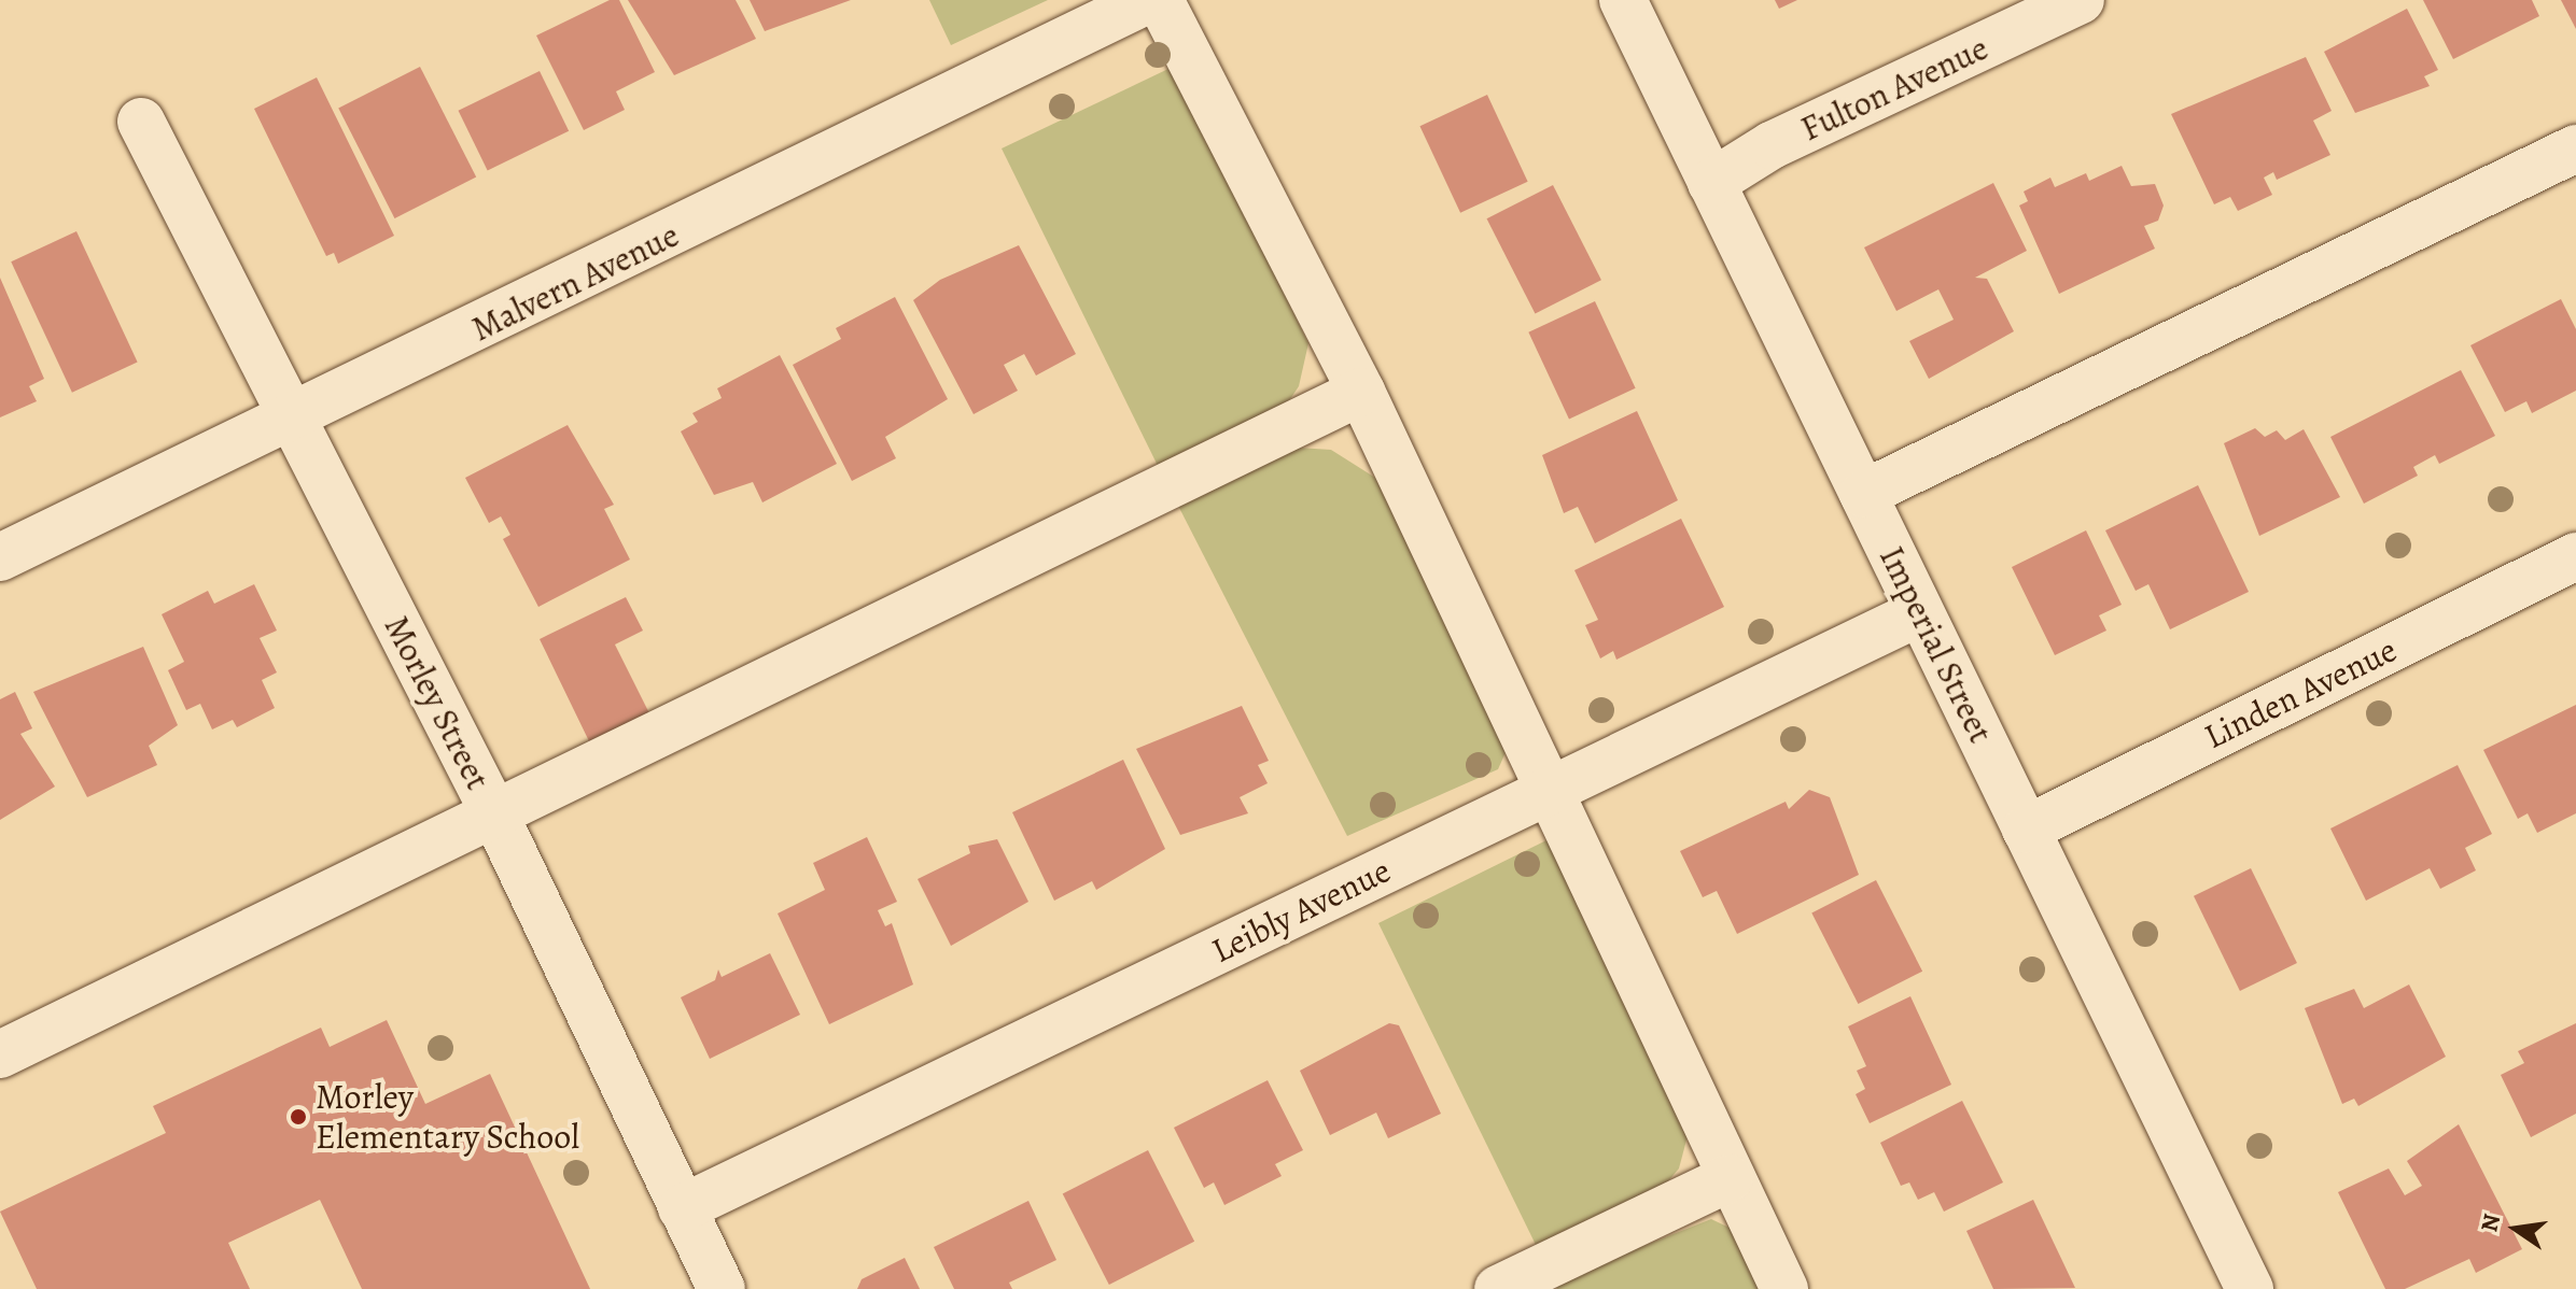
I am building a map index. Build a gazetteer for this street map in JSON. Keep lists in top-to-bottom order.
{
  "streets": {
    "street": [
      "Fulton Avenue",
      "Malvern Avenue",
      "Imperial Street",
      "Linden Avenue",
      "Morley Street",
      "Leibly Avenue"
    ]
  },
  "crossings": [
    ["Fulton Avenue", "Imperial Street"],
    ["Malvern Avenue", "Morley Street"],
    ["Imperial Street", "Linden Avenue"],
    ["Imperial Street", "Leibly Avenue"],
    ["Morley Street", "Leibly Avenue"]
  ],
  "places": ["Morley Elementary School"],
  "north": "left"
}
